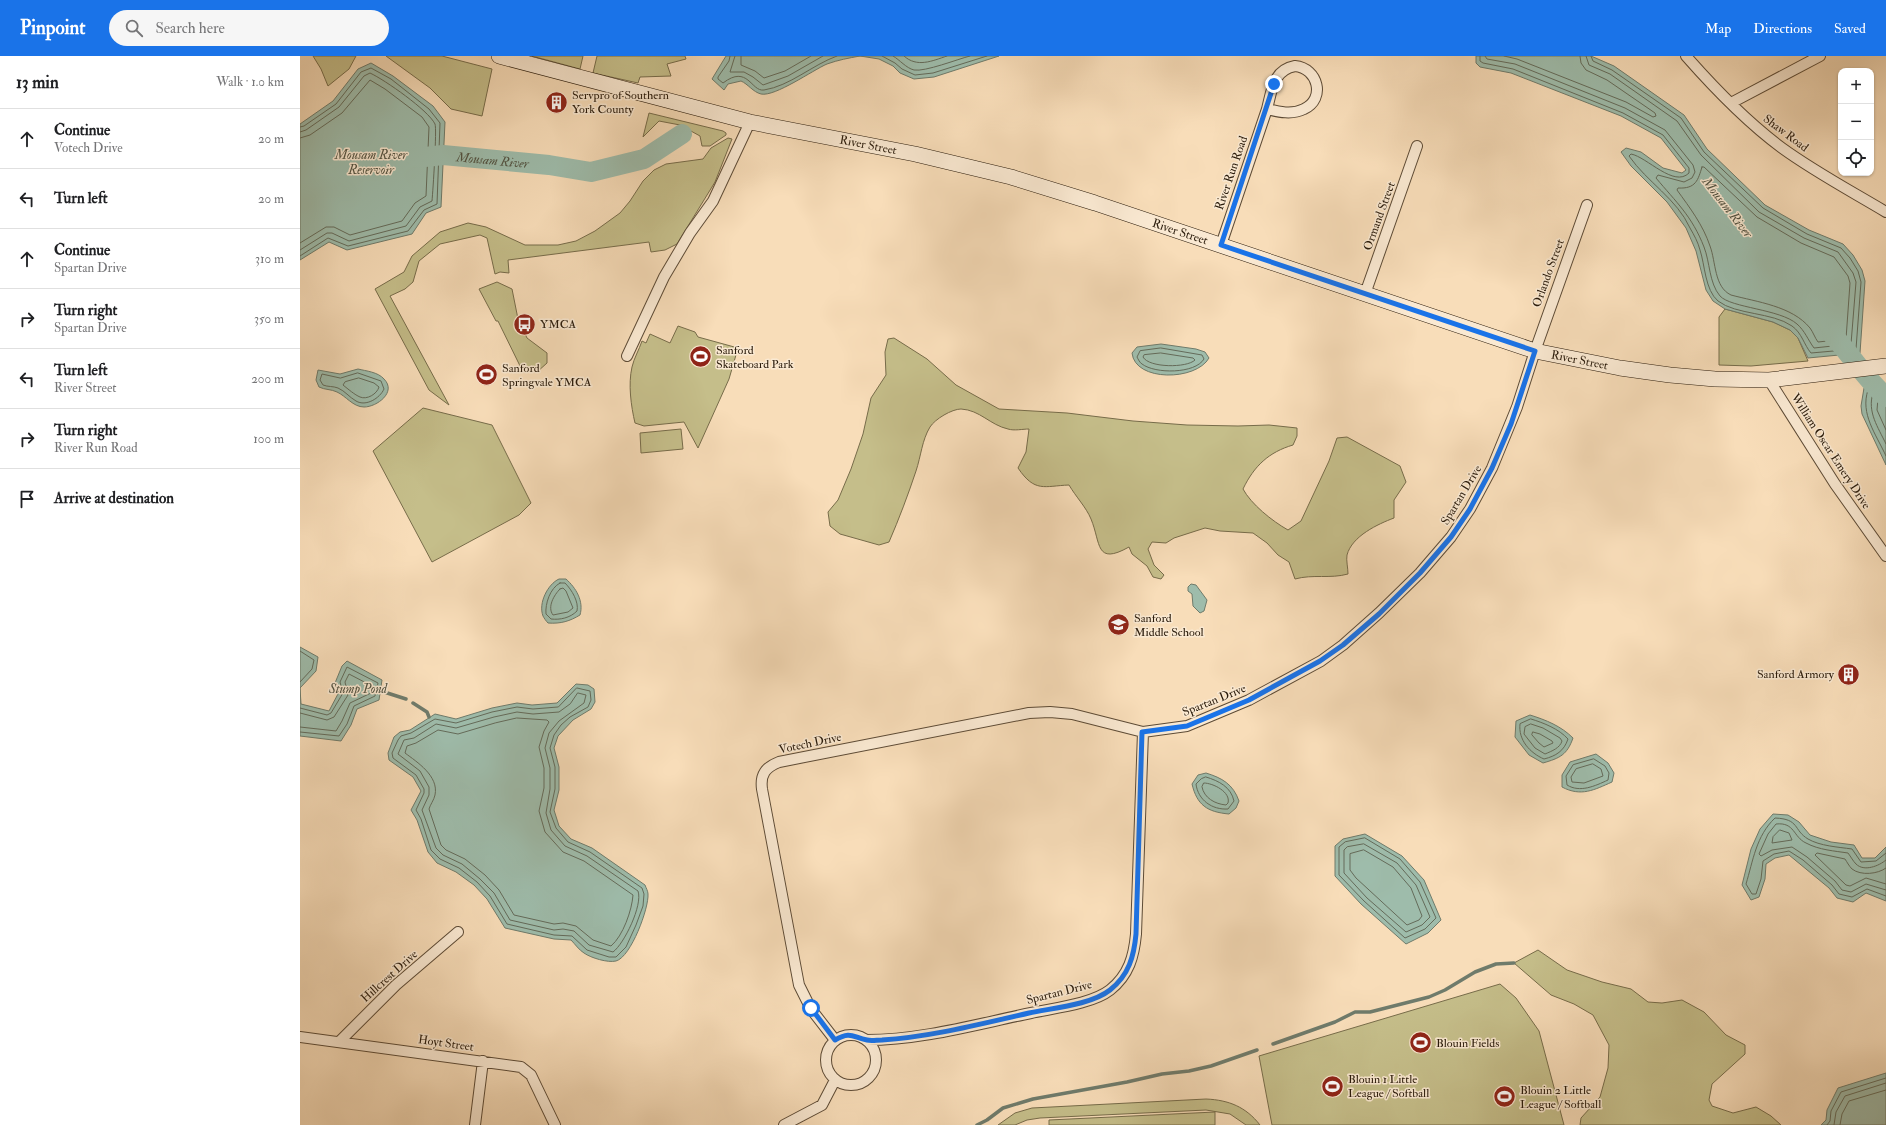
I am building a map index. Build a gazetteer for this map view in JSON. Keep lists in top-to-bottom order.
{
  "streets": {
    "street": [
      "Shaw Road",
      "River Street",
      "River Run Road",
      "Ormand Street",
      "Orlando Street",
      "William Oscar Emery Drive",
      "Spartan Drive",
      "Votech Drive",
      "Hillcrest Drive",
      "Hoyt Street"
    ]
  },
  "crossings": [
    ["River Street", "River Run Road"],
    ["River Street", "Ormand Street"],
    ["River Street", "Orlando Street"],
    ["River Street", "William Oscar Emery Drive"],
    ["River Street", "Spartan Drive"],
    ["Orlando Street", "Spartan Drive"],
    ["Spartan Drive", "Votech Drive"],
    ["Hillcrest Drive", "Hoyt Street"]
  ],
  "water": ["Mousam River Reservoir", "Mousam River", "Stump Pond"],
  "places": {
    "building": ["Servpro of Southern York County", "Sanford Armory"],
    "bus stop": ["YMCA"],
    "sports": [
      "Sanford Skateboard Park",
      "Sanford Springvale YMCA",
      "Blouin Fields",
      "Blouin 1 Little League / Softball",
      "Blouin 2 Little League / Softball"
    ],
    "school or university": ["Sanford Middle School"]
  },
  "page": {
    "header": "Pinpoint",
    "search": "Search here",
    "nav": ["Map", "Directions", "Saved"],
    "heading": ["13 min", "Walk · 1.0 km"],
    "map_buttons": ["+", "−"],
    "list": [
      ["Continue", "Votech Drive", "20 m"],
      ["Turn left", "20 m"],
      ["Continue", "Spartan Drive", "310 m"],
      ["Turn right", "Spartan Drive", "350 m"],
      ["Turn left", "River Street", "200 m"],
      ["Turn right", "River Run Road", "100 m"],
      "Arrive at destination"
    ]
  }
}
